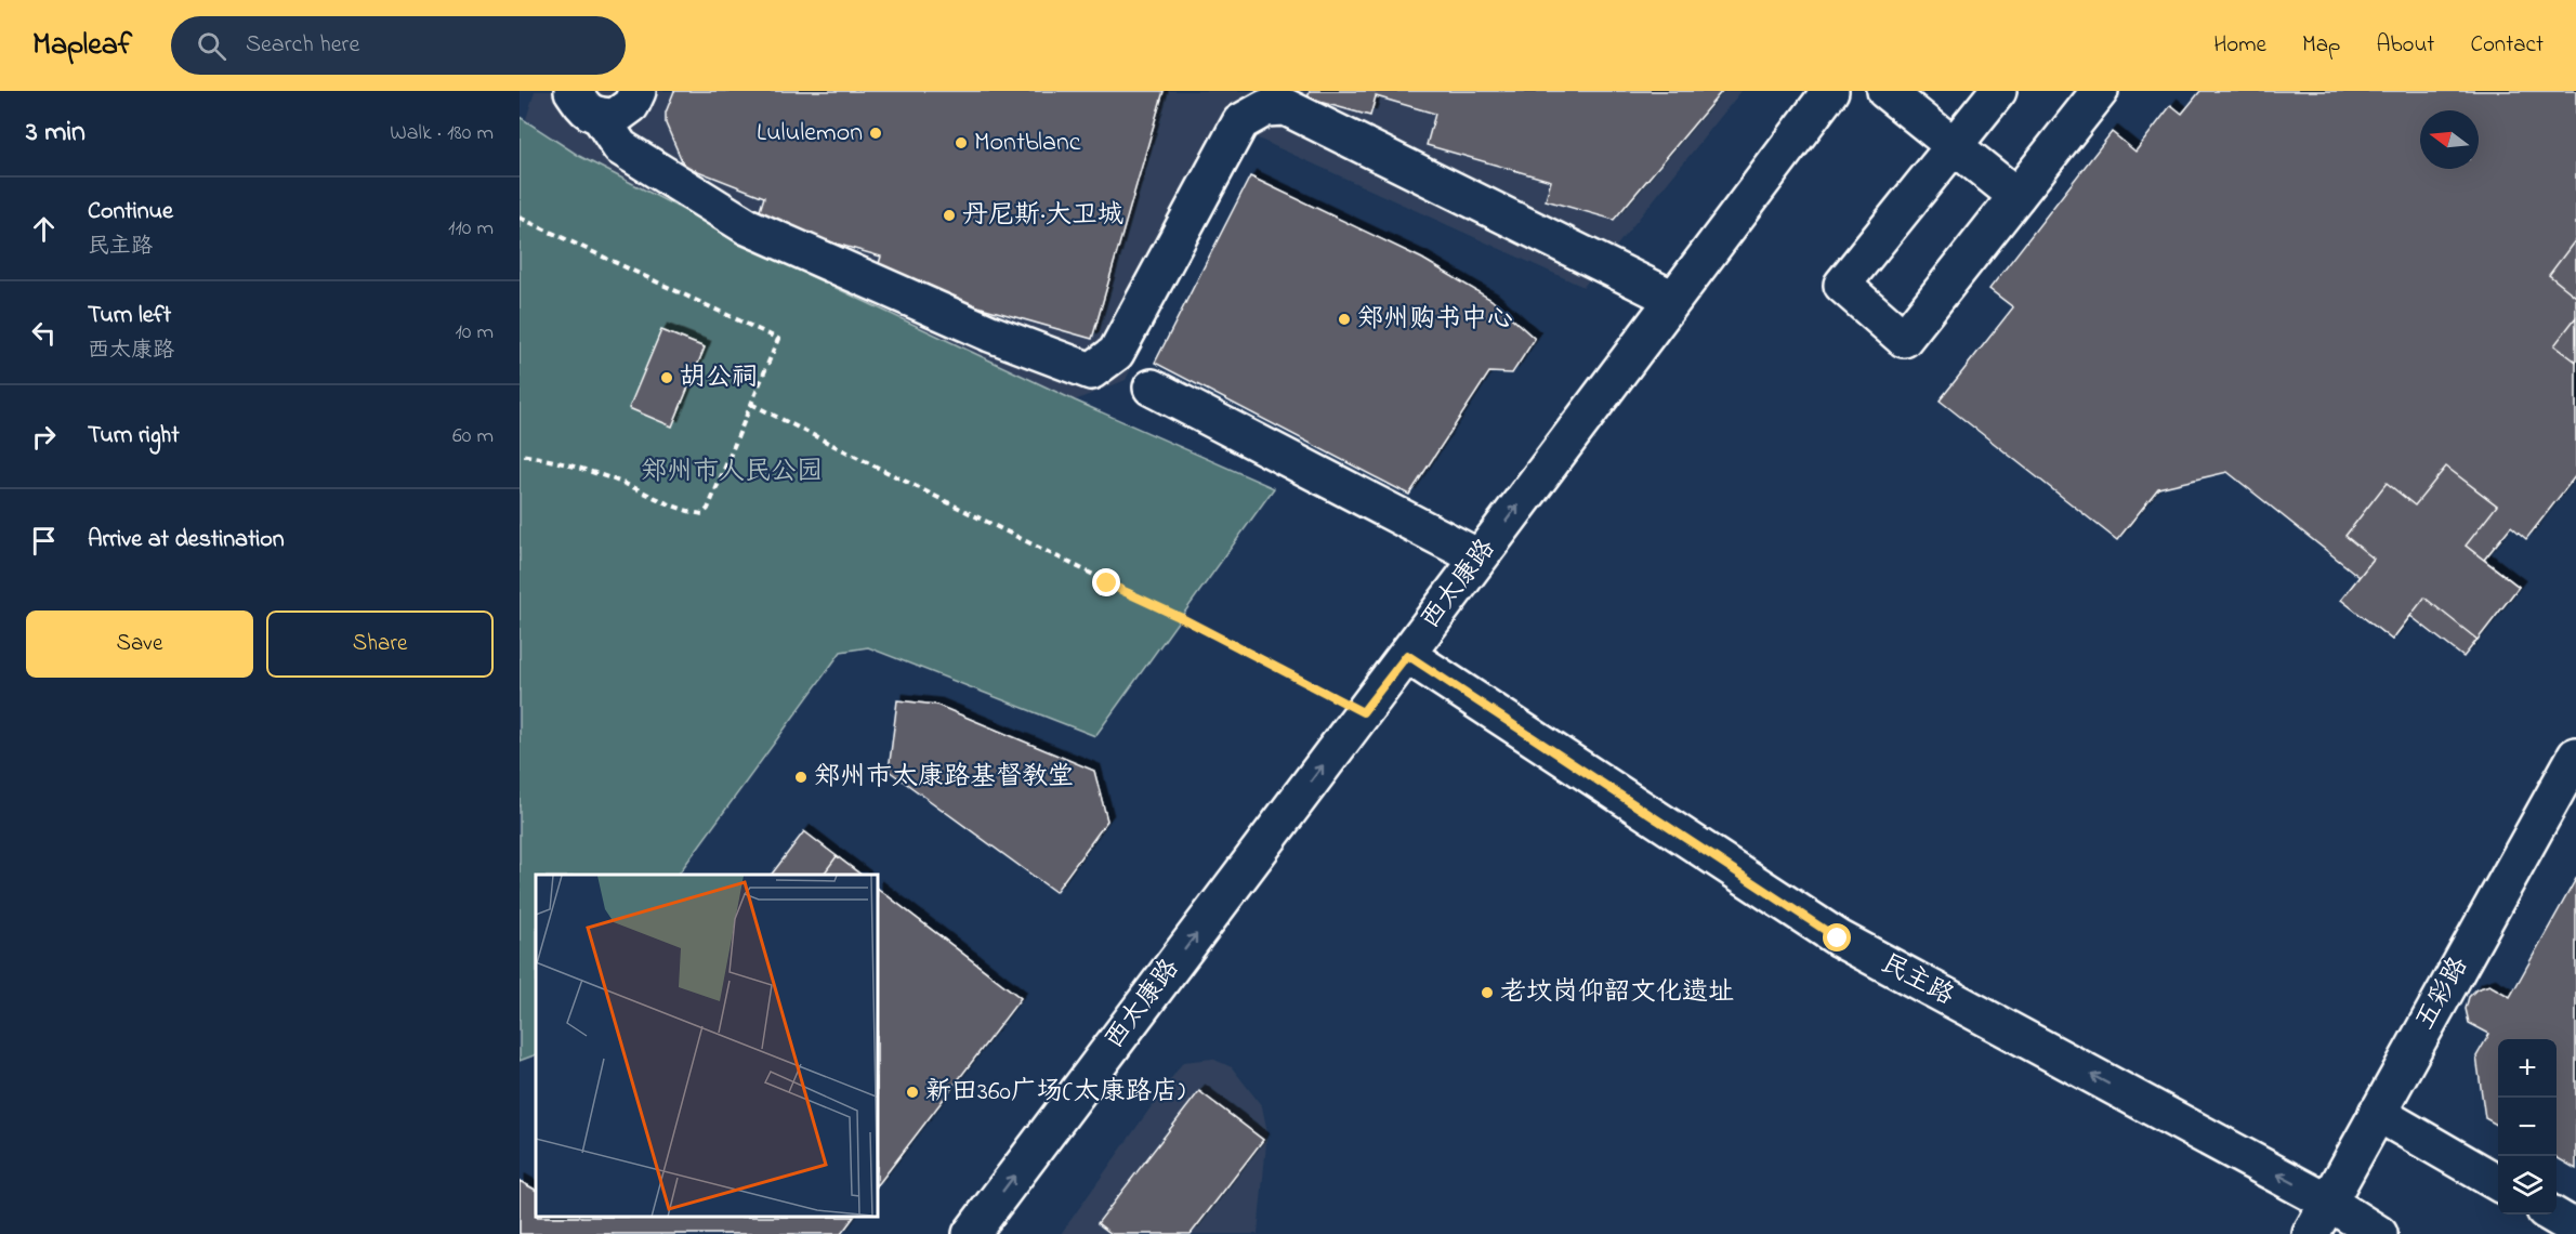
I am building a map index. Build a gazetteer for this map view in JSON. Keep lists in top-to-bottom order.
{
  "streets": {
    "street": ["西太康路", "民主路", "五彩路"]
  },
  "crossings": [
    ["西太康路", "民主路"],
    ["民主路", "五彩路"]
  ],
  "one_way": ["西太康路", "民主路"],
  "parks": ["郑州市人民公园"],
  "places": [
    "Lululemon",
    "Montblanc",
    "丹尼斯·大卫城",
    "郑州购书中心",
    "胡公祠",
    "郑州市太康路基督教堂",
    "老坟岗仰韶文化遗址",
    "新田360广场(太康路店)"
  ],
  "north": "left",
  "page": {
    "header": "Mapleaf",
    "search": "Search here",
    "nav": [
      "Home",
      "Map",
      "About",
      "Contact"
    ],
    "heading": ["3 min", "Walk · 180 m"],
    "list": [
      ["Continue", "民主路", "110 m"],
      ["Turn left", "西太康路", "10 m"],
      ["Turn right", "60 m"],
      "Arrive at destination"
    ],
    "buttons": ["Save", "Share"],
    "map_buttons": ["+", "−"]
  }
}
